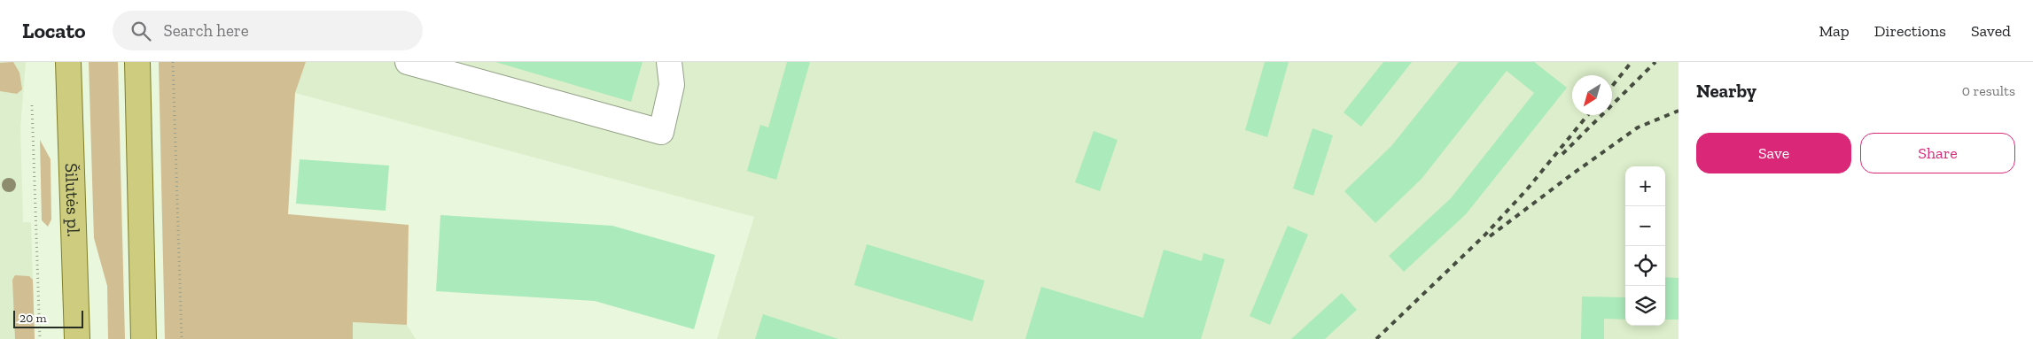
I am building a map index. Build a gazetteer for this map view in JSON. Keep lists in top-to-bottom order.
{
  "streets": {
    "main road": ["Šilutės pl."]
  },
  "scale_bar": "20 m",
  "north": "bottom left",
  "page": {
    "header": "Locato",
    "search": "Search here",
    "nav": ["Map", "Directions", "Saved"],
    "heading": ["Nearby", "0 results"],
    "buttons": ["Save", "Share"],
    "map_buttons": ["+", "−"],
    "scale": "20 m"
  }
}
